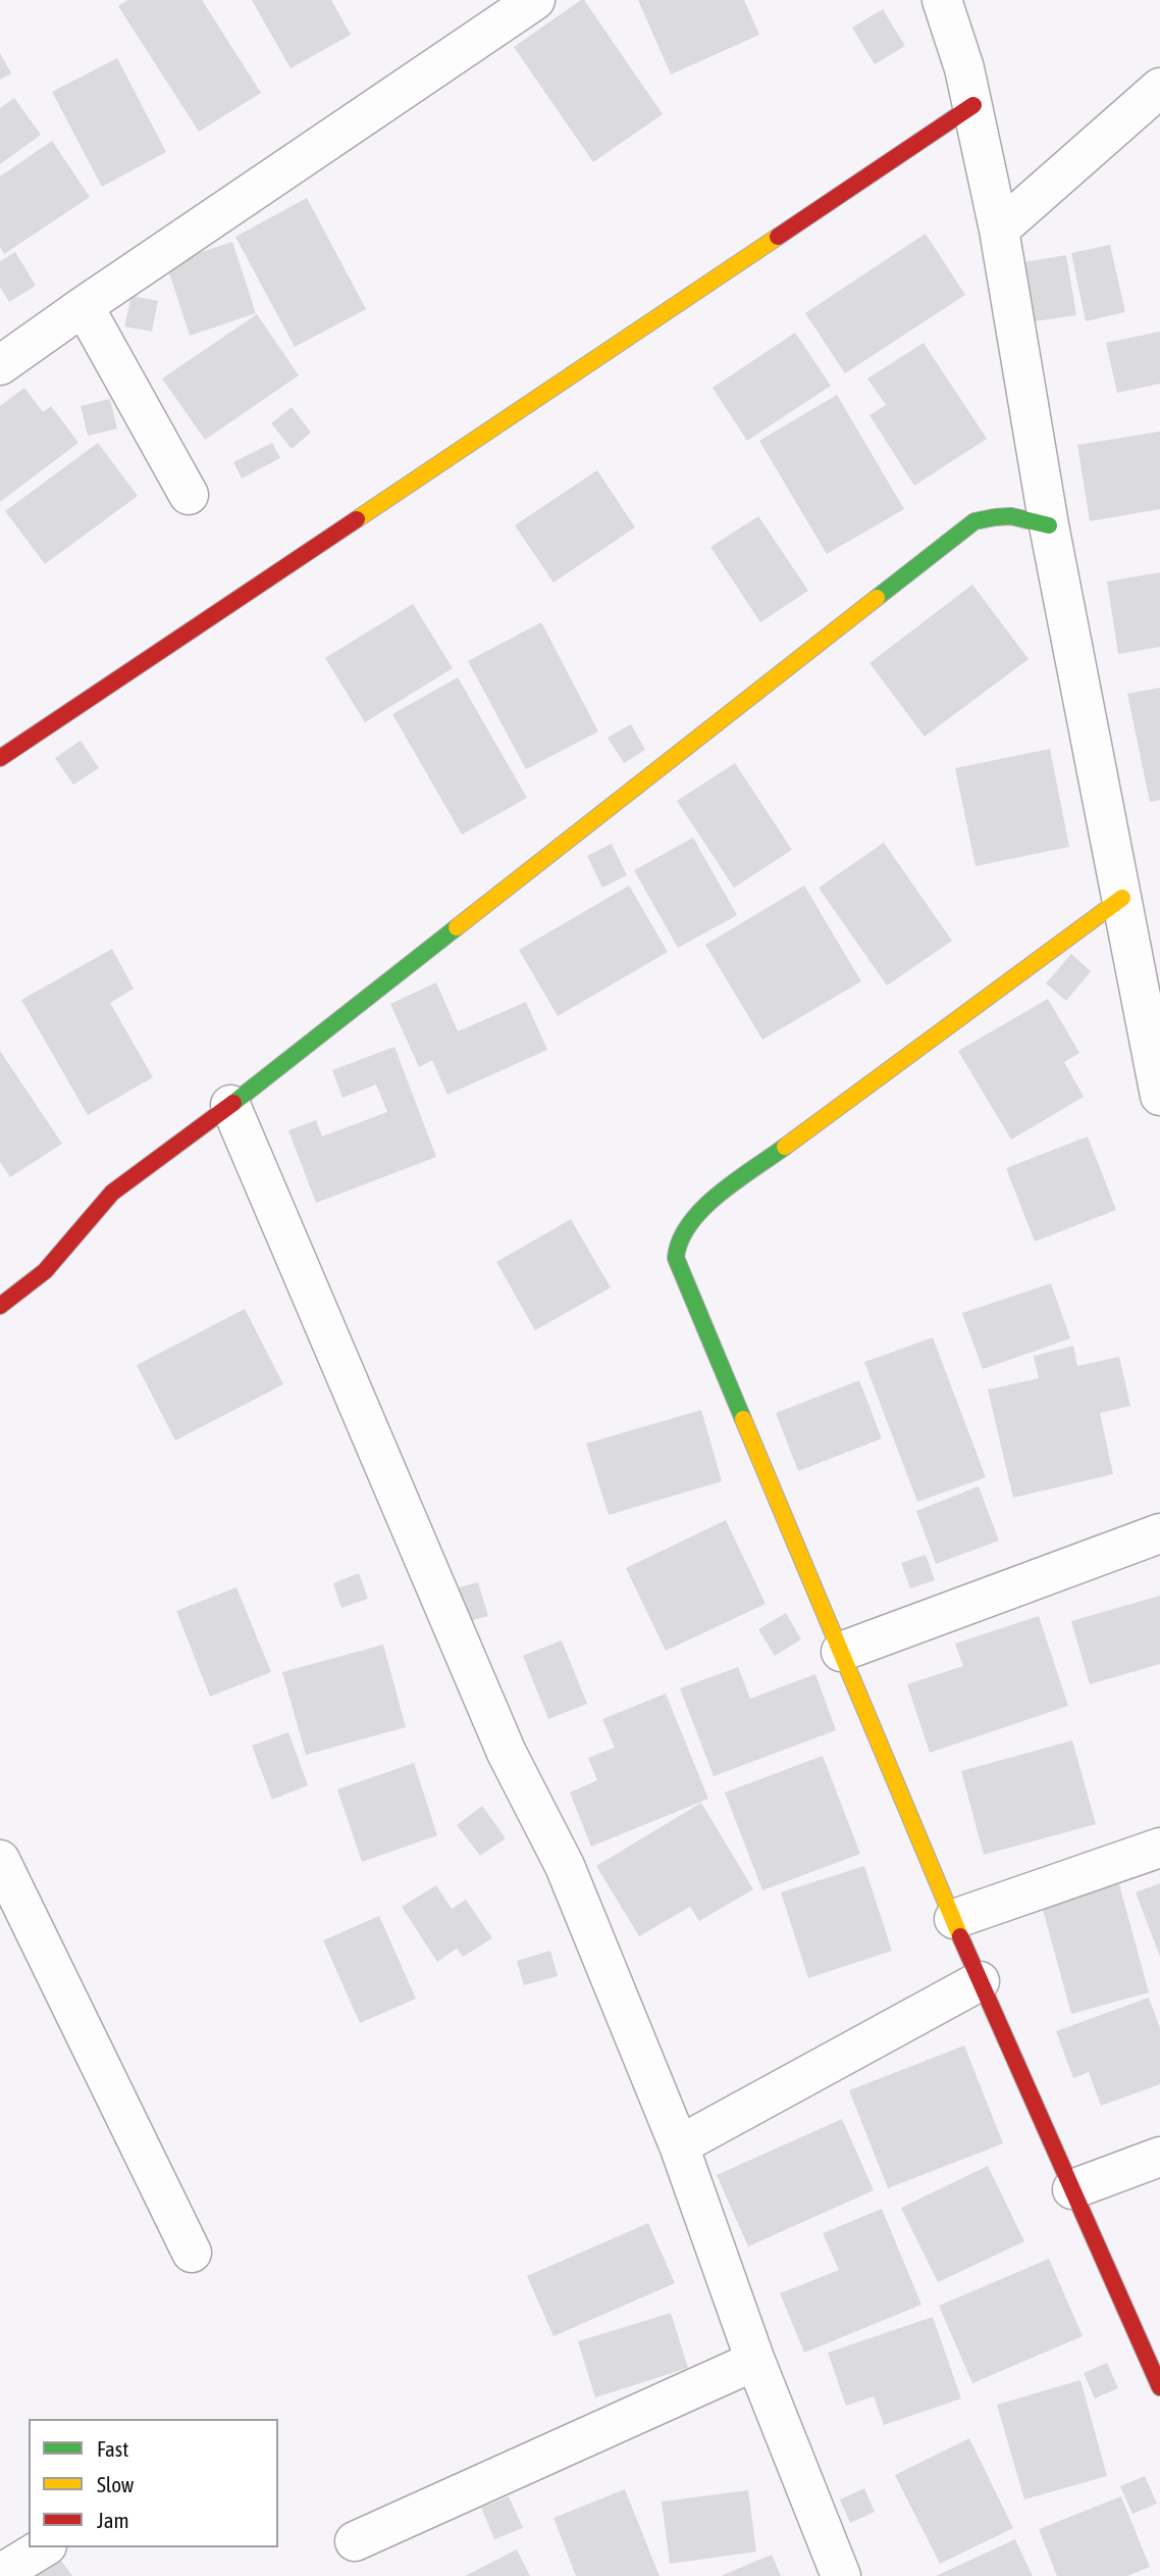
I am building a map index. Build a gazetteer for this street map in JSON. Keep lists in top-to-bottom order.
{
  "legend": ["Fast", "Slow", "Jam"]
}
